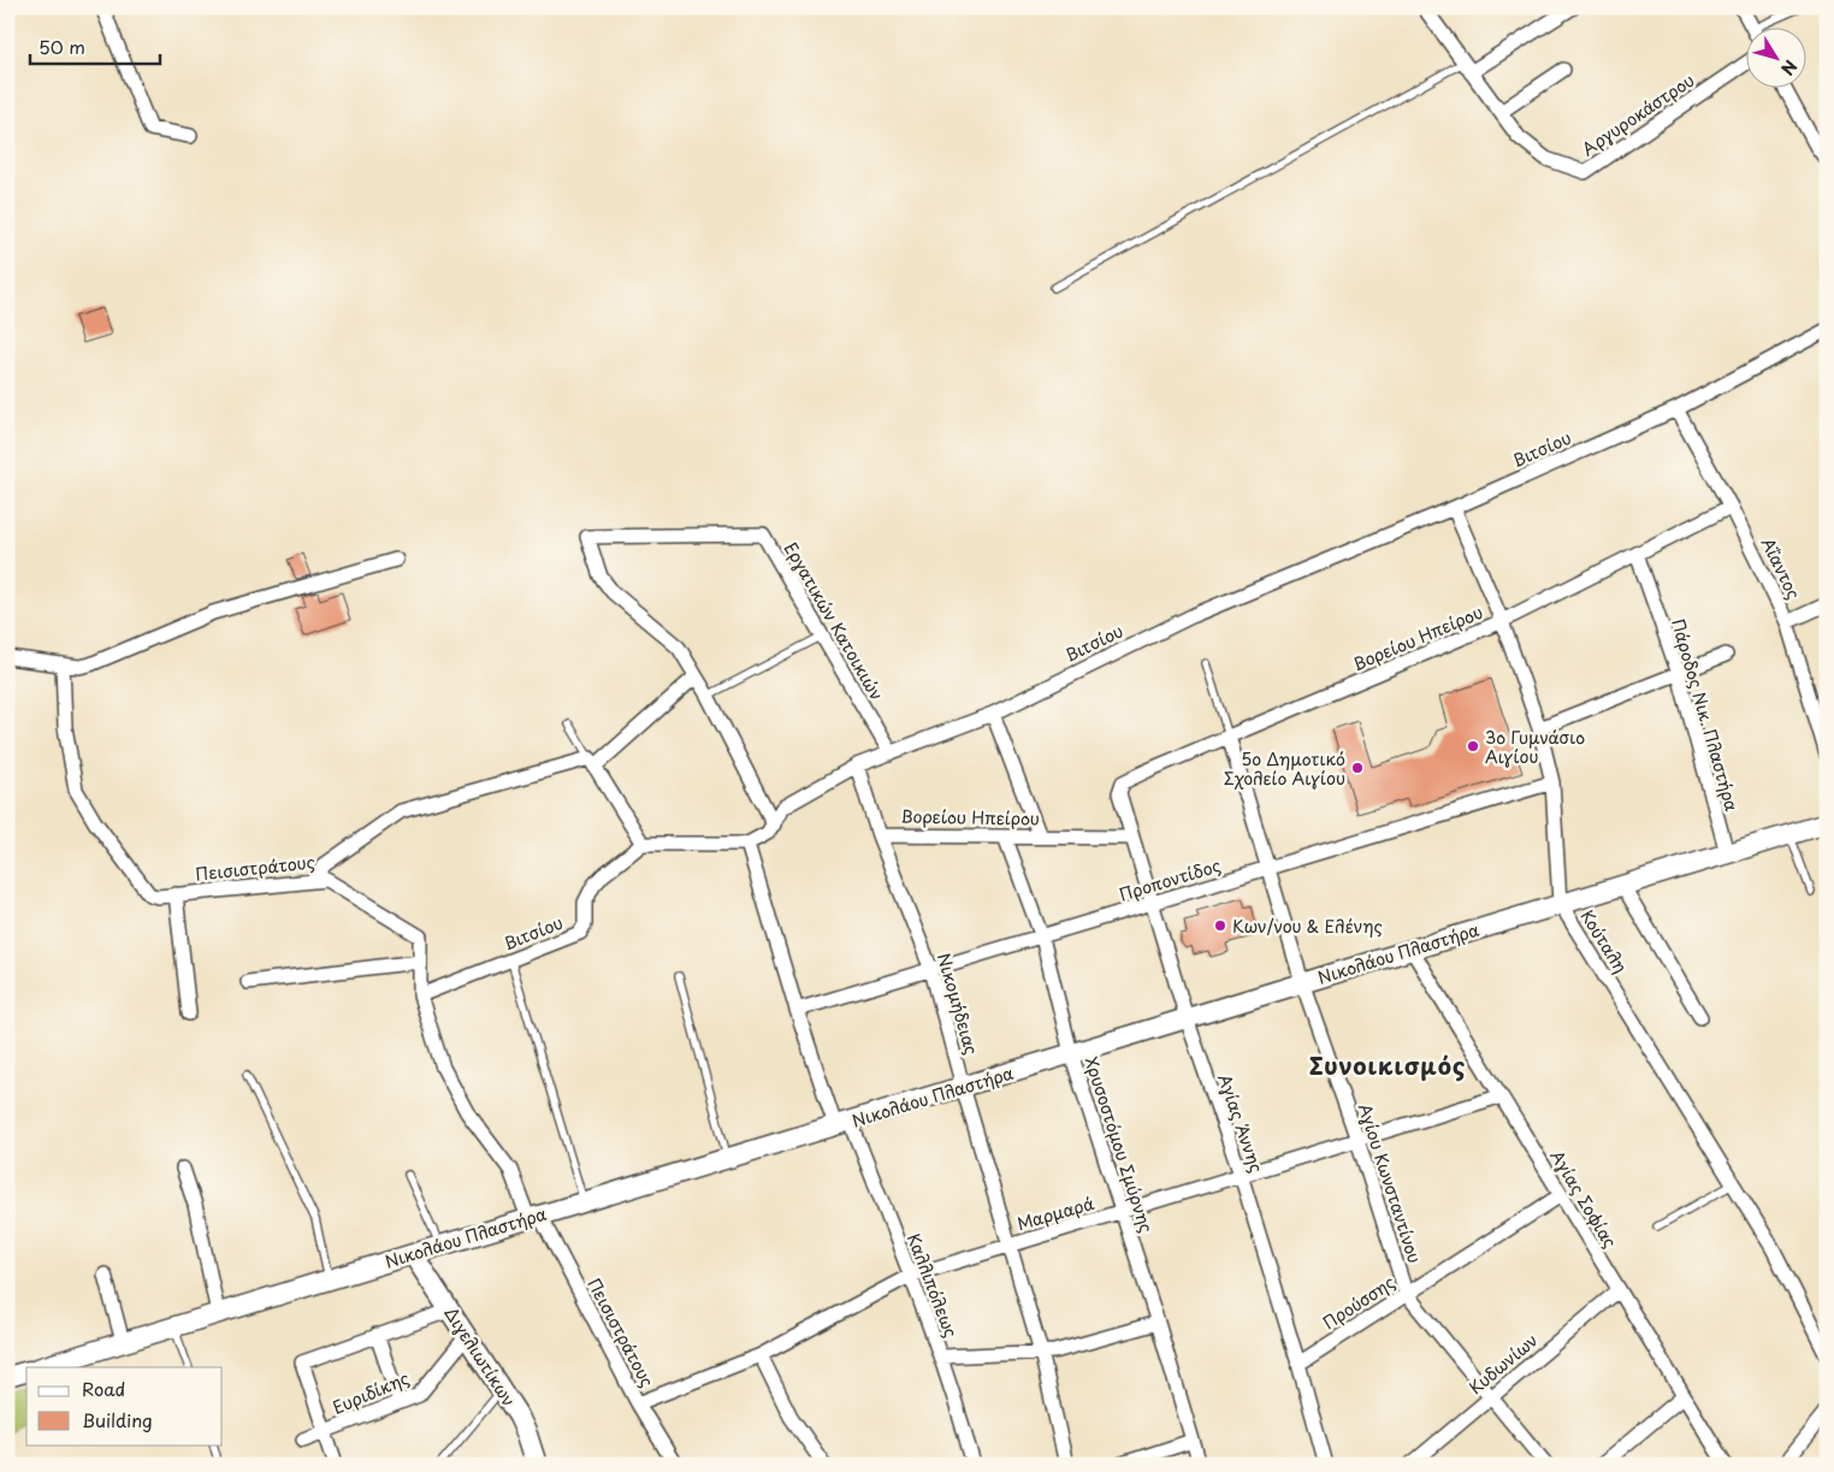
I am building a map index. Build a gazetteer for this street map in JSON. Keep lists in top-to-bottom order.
{
  "streets": {
    "main road": ["Νικολάου Πλαστήρα", "Διγελιωτίκων"],
    "street": [
      "Αργυροκάστρου",
      "Βιτσίου",
      "Αΐαντος",
      "Εργατικών Κατοικιών",
      "Βορείου Ηπείρου",
      "Πάροδος Νικ. Πλαστήρα",
      "Πεισιστράτους",
      "Προποντίδος",
      "Κούταλη",
      "Νικομήδειας",
      "Αγίας Άννης",
      "Χρυσοστόμου Σμύρνης",
      "Αγίου Κωνσταντίνου",
      "Αγίας Σοφίας",
      "Μαρμαρά",
      "Καλλιπόλεως",
      "Προύσσης",
      "Κυδωνίων",
      "Ευριδίκης"
    ]
  },
  "crossings": [
    ["Βιτσίου", "Αΐαντος"],
    ["Βιτσίου", "Εργατικών Κατοικιών"],
    ["Βιτσίου", "Πεισιστράτους"],
    ["Βιτσίου", "Κούταλη"],
    ["Βιτσίου", "Νικομήδειας"],
    ["Βιτσίου", "Καλλιπόλεως"],
    ["Αΐαντος", "Βορείου Ηπείρου"],
    ["Βορείου Ηπείρου", "Πάροδος Νικ. Πλαστήρα"],
    ["Βορείου Ηπείρου", "Κούταλη"],
    ["Βορείου Ηπείρου", "Νικομήδειας"],
    ["Βορείου Ηπείρου", "Αγίας Άννης"],
    ["Βορείου Ηπείρου", "Χρυσοστόμου Σμύρνης"],
    ["Βορείου Ηπείρου", "Αγίου Κωνσταντίνου"],
    ["Πάροδος Νικ. Πλαστήρα", "Νικολάου Πλαστήρα"],
    ["Πεισιστράτους", "Νικολάου Πλαστήρα"],
    ["Πεισιστράτους", "Μαρμαρά"],
    ["Προποντίδος", "Κούταλη"],
    ["Προποντίδος", "Νικομήδειας"],
    ["Προποντίδος", "Αγίας Άννης"],
    ["Προποντίδος", "Χρυσοστόμου Σμύρνης"],
    ["Προποντίδος", "Αγίου Κωνσταντίνου"],
    ["Προποντίδος", "Καλλιπόλεως"],
    ["Κούταλη", "Νικολάου Πλαστήρα"],
    ["Νικολάου Πλαστήρα", "Νικομήδειας"],
    ["Νικολάου Πλαστήρα", "Αγίας Άννης"],
    ["Νικολάου Πλαστήρα", "Χρυσοστόμου Σμύρνης"],
    ["Νικολάου Πλαστήρα", "Αγίου Κωνσταντίνου"],
    ["Νικολάου Πλαστήρα", "Αγίας Σοφίας"],
    ["Νικολάου Πλαστήρα", "Καλλιπόλεως"],
    ["Νικολάου Πλαστήρα", "Διγελιωτίκων"],
    ["Νικομήδειας", "Μαρμαρά"],
    ["Αγίας Άννης", "Μαρμαρά"],
    ["Αγίας Άννης", "Προύσσης"],
    ["Χρυσοστόμου Σμύρνης", "Μαρμαρά"],
    ["Αγίου Κωνσταντίνου", "Μαρμαρά"],
    ["Αγίου Κωνσταντίνου", "Προύσσης"],
    ["Αγίου Κωνσταντίνου", "Κυδωνίων"],
    ["Αγίας Σοφίας", "Μαρμαρά"],
    ["Αγίας Σοφίας", "Προύσσης"],
    ["Αγίας Σοφίας", "Κυδωνίων"],
    ["Μαρμαρά", "Καλλιπόλεως"],
    ["Διγελιωτίκων", "Ευριδίκης"]
  ],
  "districts": ["Συνοικισμός"],
  "places": ["3ο Γυμνάσιο Αιγίου", "5ο Δημοτικό Σχολείο Αιγίου", "Κων/νου & Ελένης"],
  "legend": ["Road", "Building"],
  "scale_bar": "50 m",
  "north": "bottom right"
}
